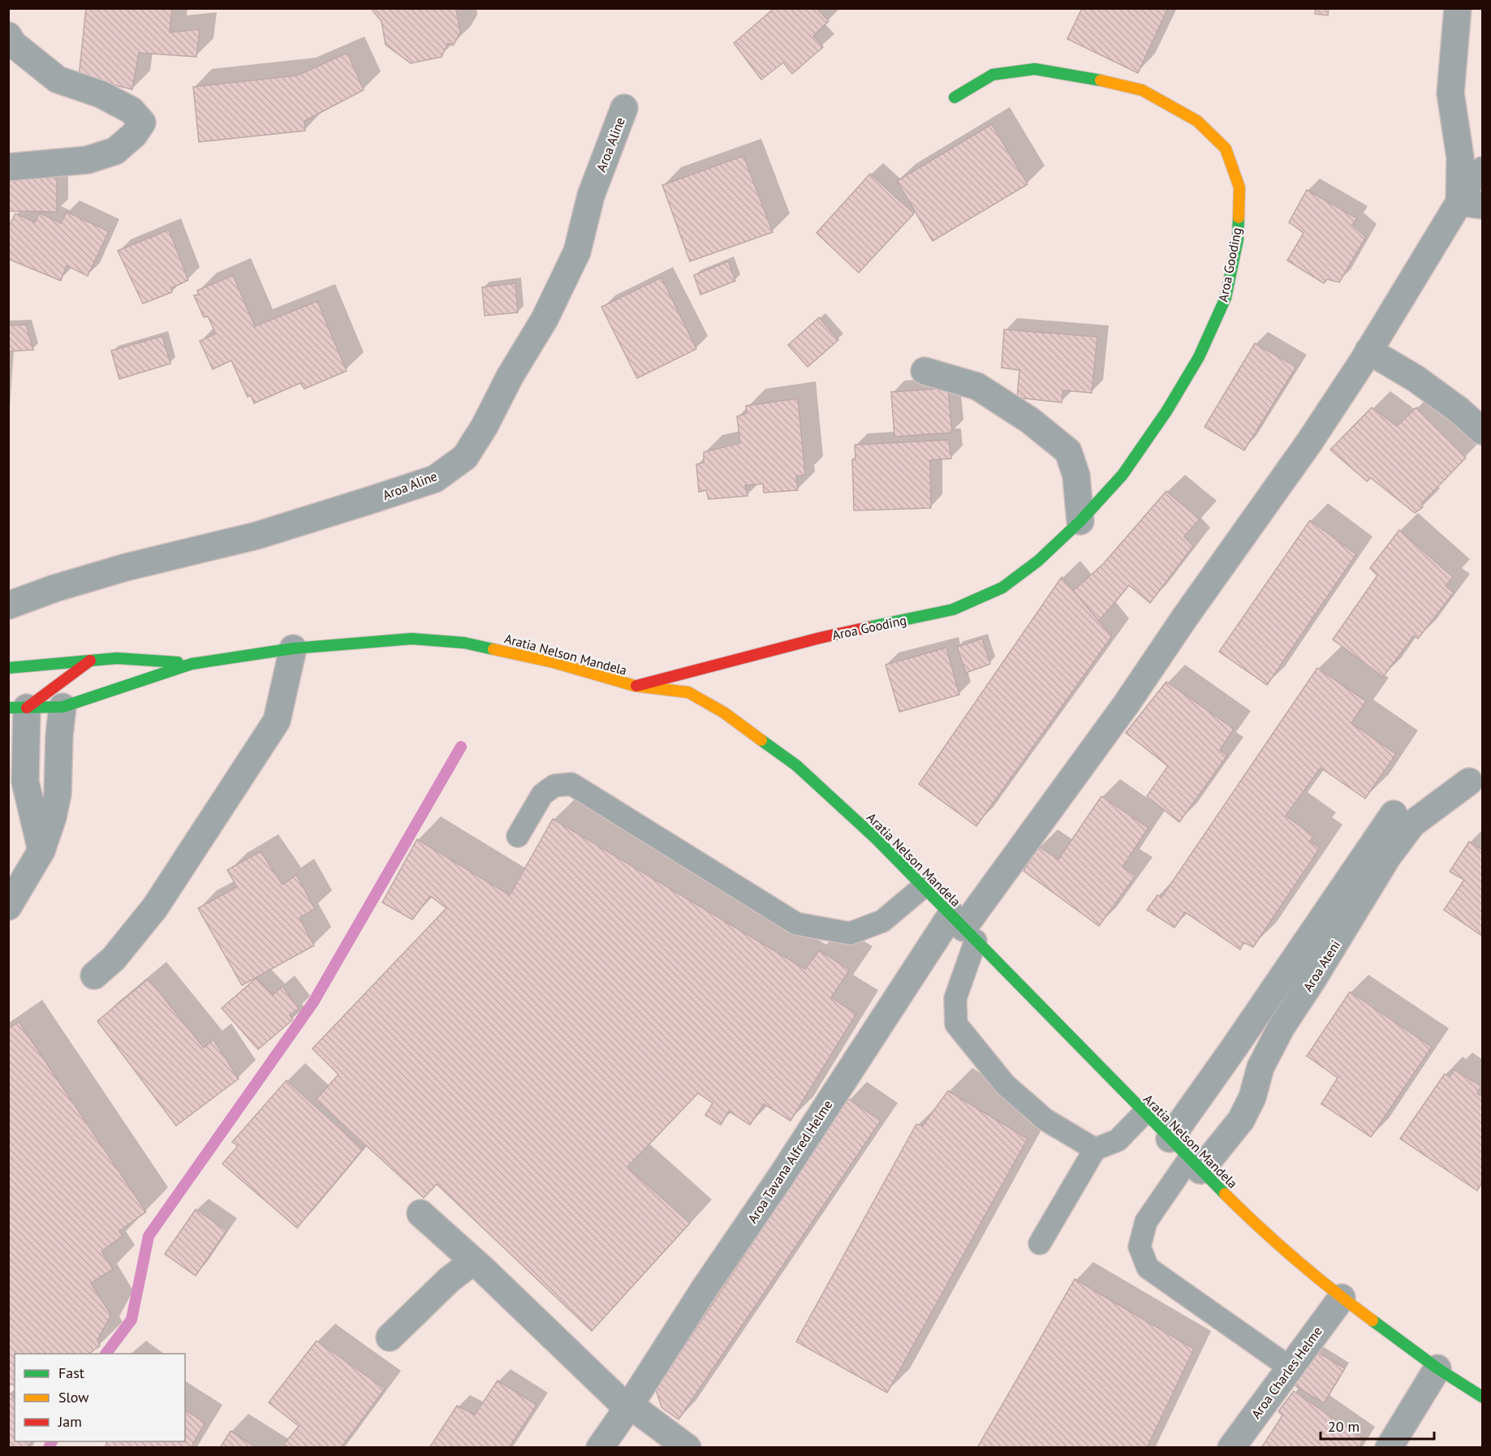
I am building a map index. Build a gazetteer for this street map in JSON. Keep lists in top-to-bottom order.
{
  "streets": {
    "main road": ["Aroa Gooding", "Aratia Nelson Mandela"],
    "street": [
      "Aroa Aline",
      "Aroa Ateni",
      "Aroa Tavana Alfred Helme",
      "Aroa Charles Helme"
    ]
  },
  "crossings": [
    ["Aroa Gooding", "Aratia Nelson Mandela"],
    ["Aratia Nelson Mandela", "Aroa Ateni"],
    ["Aratia Nelson Mandela", "Aroa Tavana Alfred Helme"],
    ["Aratia Nelson Mandela", "Aroa Charles Helme"]
  ],
  "legend": ["Fast", "Slow", "Jam"],
  "scale_bar": "20 m"
}
